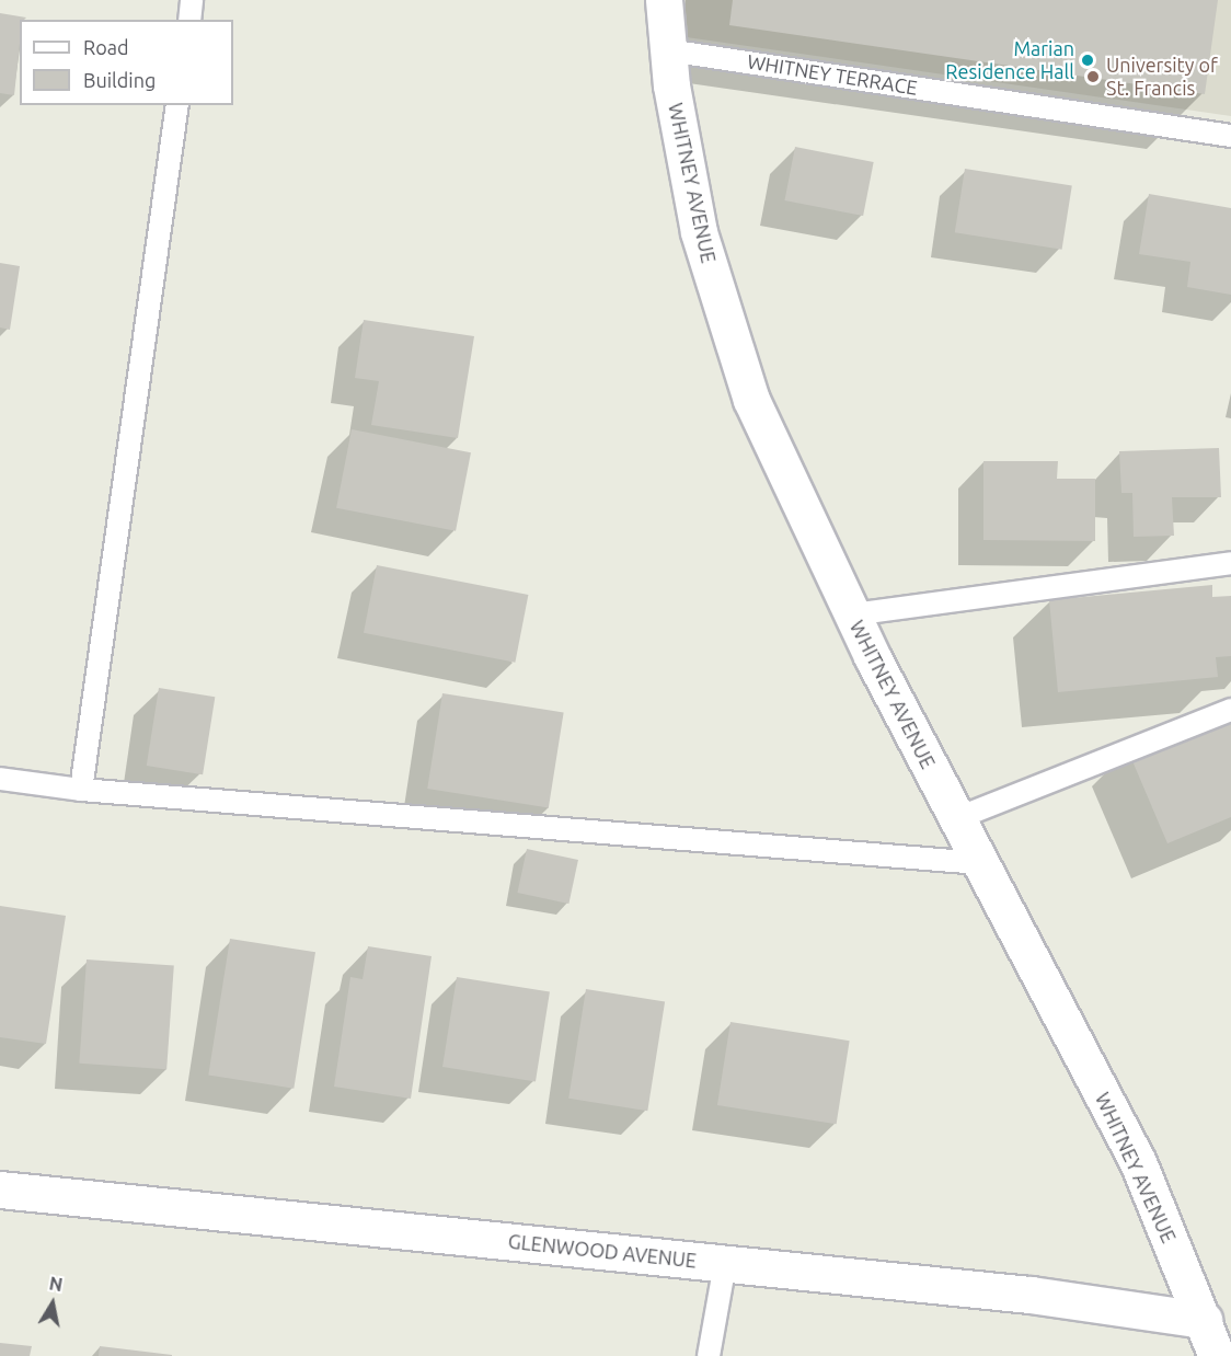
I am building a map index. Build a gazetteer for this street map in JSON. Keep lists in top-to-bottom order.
{
  "streets": {
    "street": ["WHITNEY AVENUE", "GLENWOOD AVENUE"],
    "lane": ["WHITNEY TERRACE"]
  },
  "crossings": [
    ["WHITNEY TERRACE", "WHITNEY AVENUE"],
    ["WHITNEY AVENUE", "GLENWOOD AVENUE"]
  ],
  "places": ["Marian Residence Hall", "University of St. Francis"],
  "legend": ["Road", "Building"],
  "north": "top"
}
